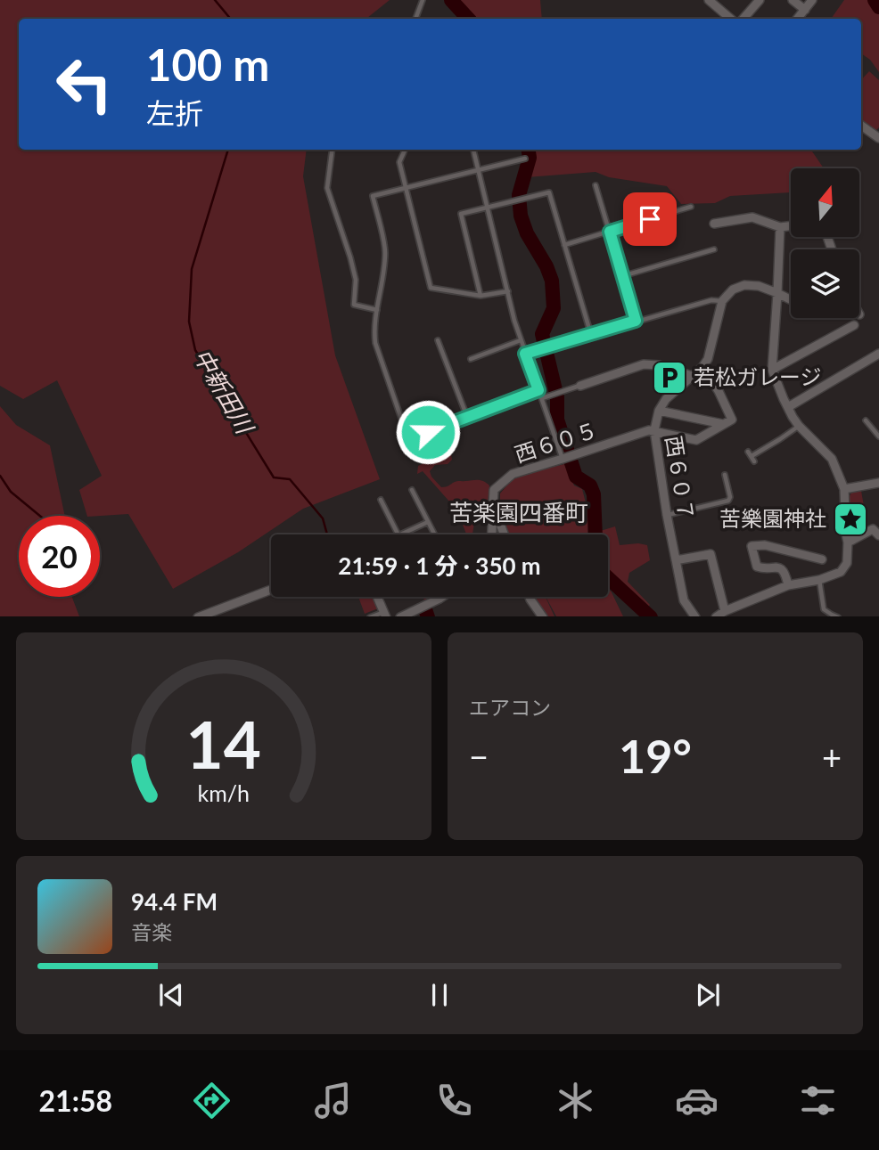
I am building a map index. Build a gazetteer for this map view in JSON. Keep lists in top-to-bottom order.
{
  "streets": {
    "street": ["西６０５", "西６０７"]
  },
  "crossings": [
    ["西６０５", "西６０７"]
  ],
  "districts": ["苦楽園四番町"],
  "water": ["中新田川"],
  "places": {
    "parking": ["若松ガレージ"],
    "place": ["苦樂園神社"]
  },
  "north": "top",
  "page": {
    "turn": ["100 m", "左折"],
    "limit": "20",
    "trip": "21:59 · 1 分 · 350 m",
    "tile": "エアコン",
    "heat": ["−", "19°", "+"],
    "song": ["94.4 FM", "音楽"],
    "tabs": "21:58",
    "gauge": ["14", "km/h"]
  }
}
